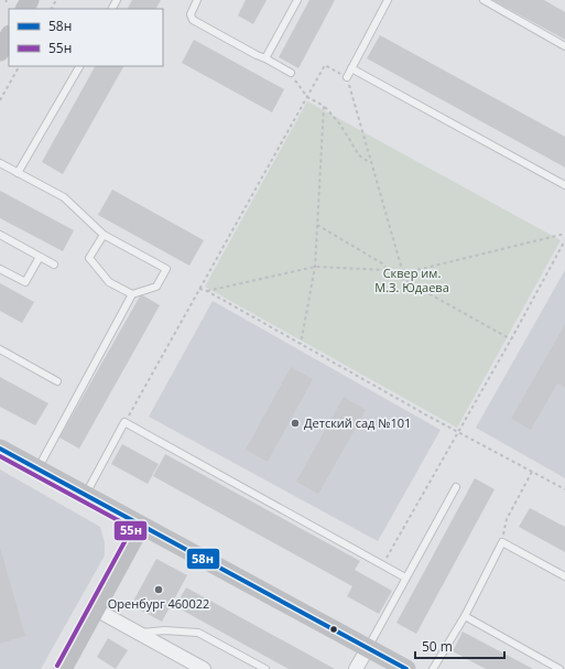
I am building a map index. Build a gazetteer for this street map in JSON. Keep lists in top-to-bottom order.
{
  "parks": ["Сквер им. М.З. Юдаева"],
  "places": ["Детский сад №101", "Оренбург 460022"],
  "lines": ["transit line 58н", "transit line 55н"],
  "legend": ["58н", "55н"],
  "scale_bar": "50 m"
}
